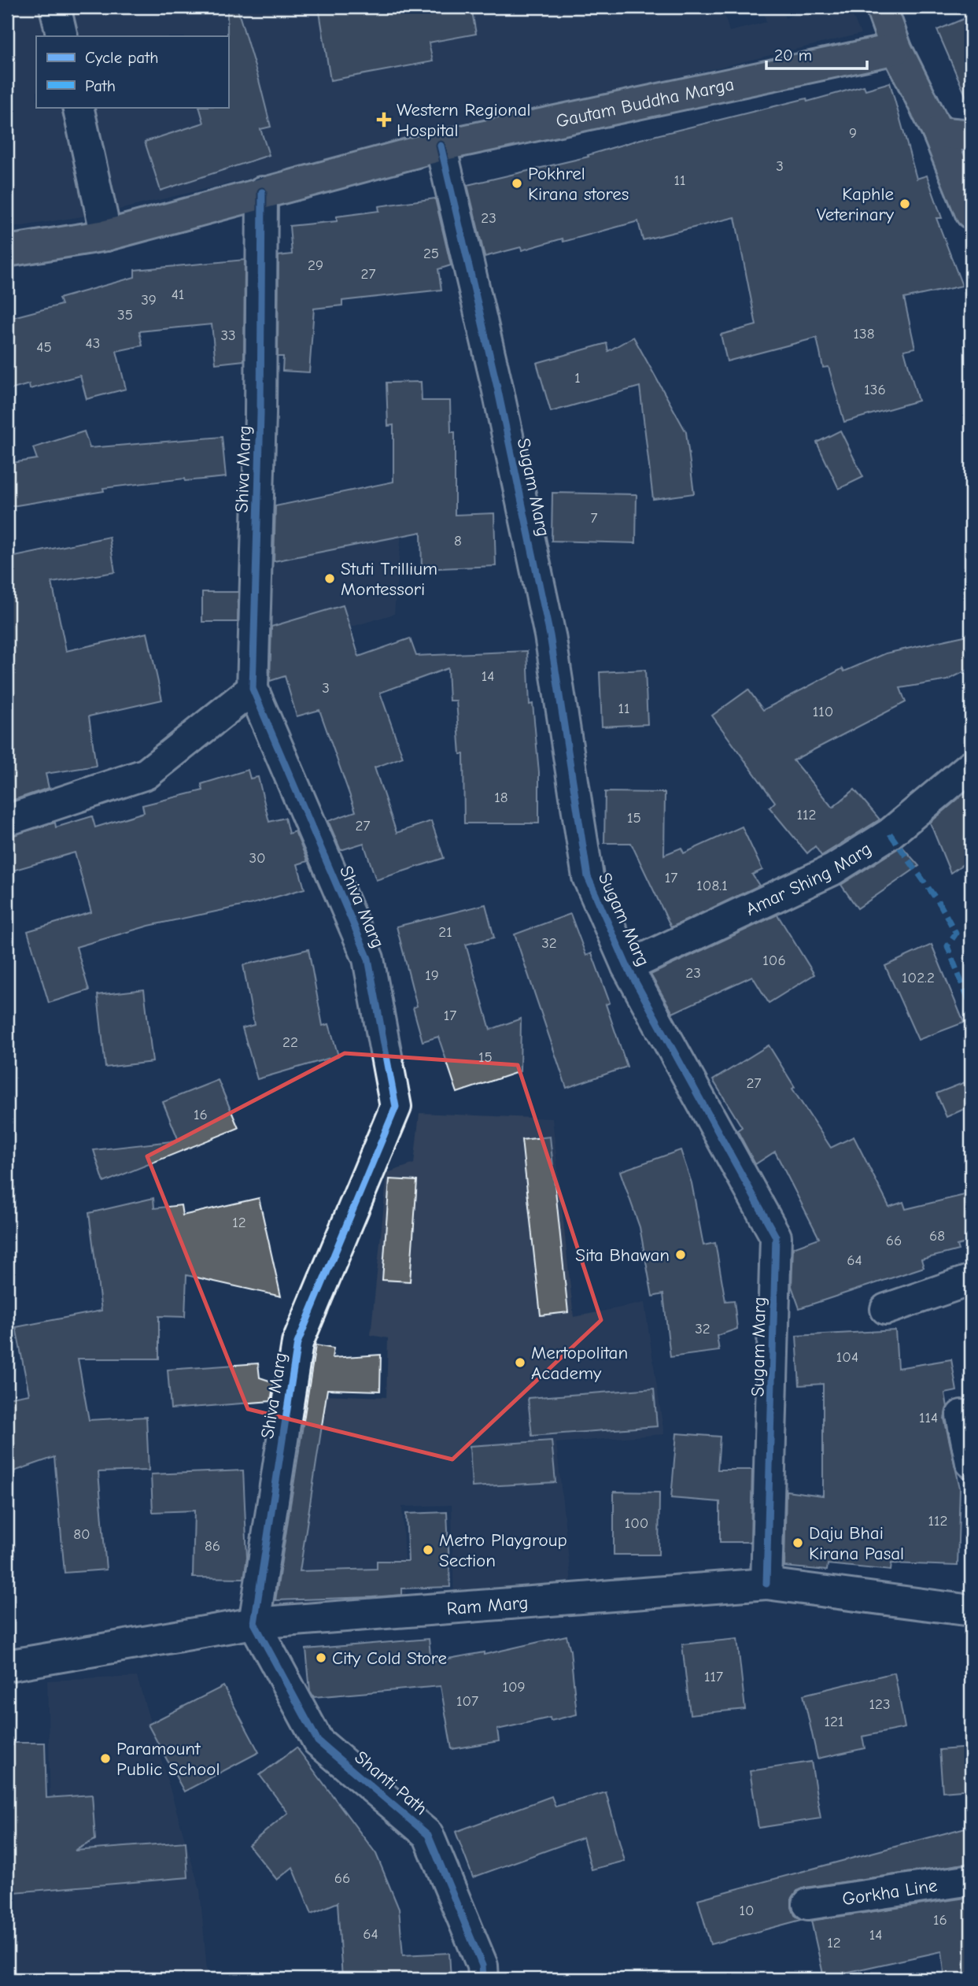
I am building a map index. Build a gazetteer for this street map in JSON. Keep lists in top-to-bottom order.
{
  "streets": {
    "main road": ["Gautam Buddha Marga"],
    "street": [
      "Shiva Marg",
      "Sugam Marg",
      "Amar Shing Marg",
      "Ram Marg",
      "Shanti Path",
      "Gorkha Line"
    ]
  },
  "crossings": [
    ["Gautam Buddha Marga", "Shiva Marg"],
    ["Gautam Buddha Marga", "Sugam Marg"],
    ["Shiva Marg", "Ram Marg"],
    ["Shiva Marg", "Shanti Path"],
    ["Sugam Marg", "Amar Shing Marg"],
    ["Sugam Marg", "Ram Marg"],
    ["Ram Marg", "Shanti Path"]
  ],
  "places": {
    "health": ["Western Regional Hospital"],
    "other": [
      "Pokhrel Kirana stores",
      "Kaphle Veterinary",
      "Stuti Trillium Montessori",
      "Sita Bhawan",
      "Mertopolitan Academy",
      "Daju Bhai Kirana Pasal",
      "Metro Playgroup Section",
      "City Cold Store",
      "Paramount Public School"
    ]
  },
  "house_numbers": [
    "9",
    "3",
    "11",
    "23",
    "25",
    "29",
    "27",
    "41",
    "39",
    "35",
    "138",
    "33",
    "43",
    "45",
    "1",
    "136",
    "7",
    "8",
    "14",
    "3",
    "11",
    "110",
    "18",
    "112",
    "15",
    "27",
    "30",
    "17",
    "108.1",
    "21",
    "32",
    "106",
    "23",
    "19",
    "102.2",
    "17",
    "22",
    "15",
    "27",
    "16",
    "12",
    "68",
    "66",
    "64",
    "32",
    "104",
    "114",
    "112",
    "100",
    "80",
    "86",
    "117",
    "109",
    "107",
    "123",
    "121",
    "66",
    "10",
    "16",
    "64",
    "14",
    "12"
  ],
  "legend": ["Cycle path", "Path"],
  "scale_bar": "20 m"
}
